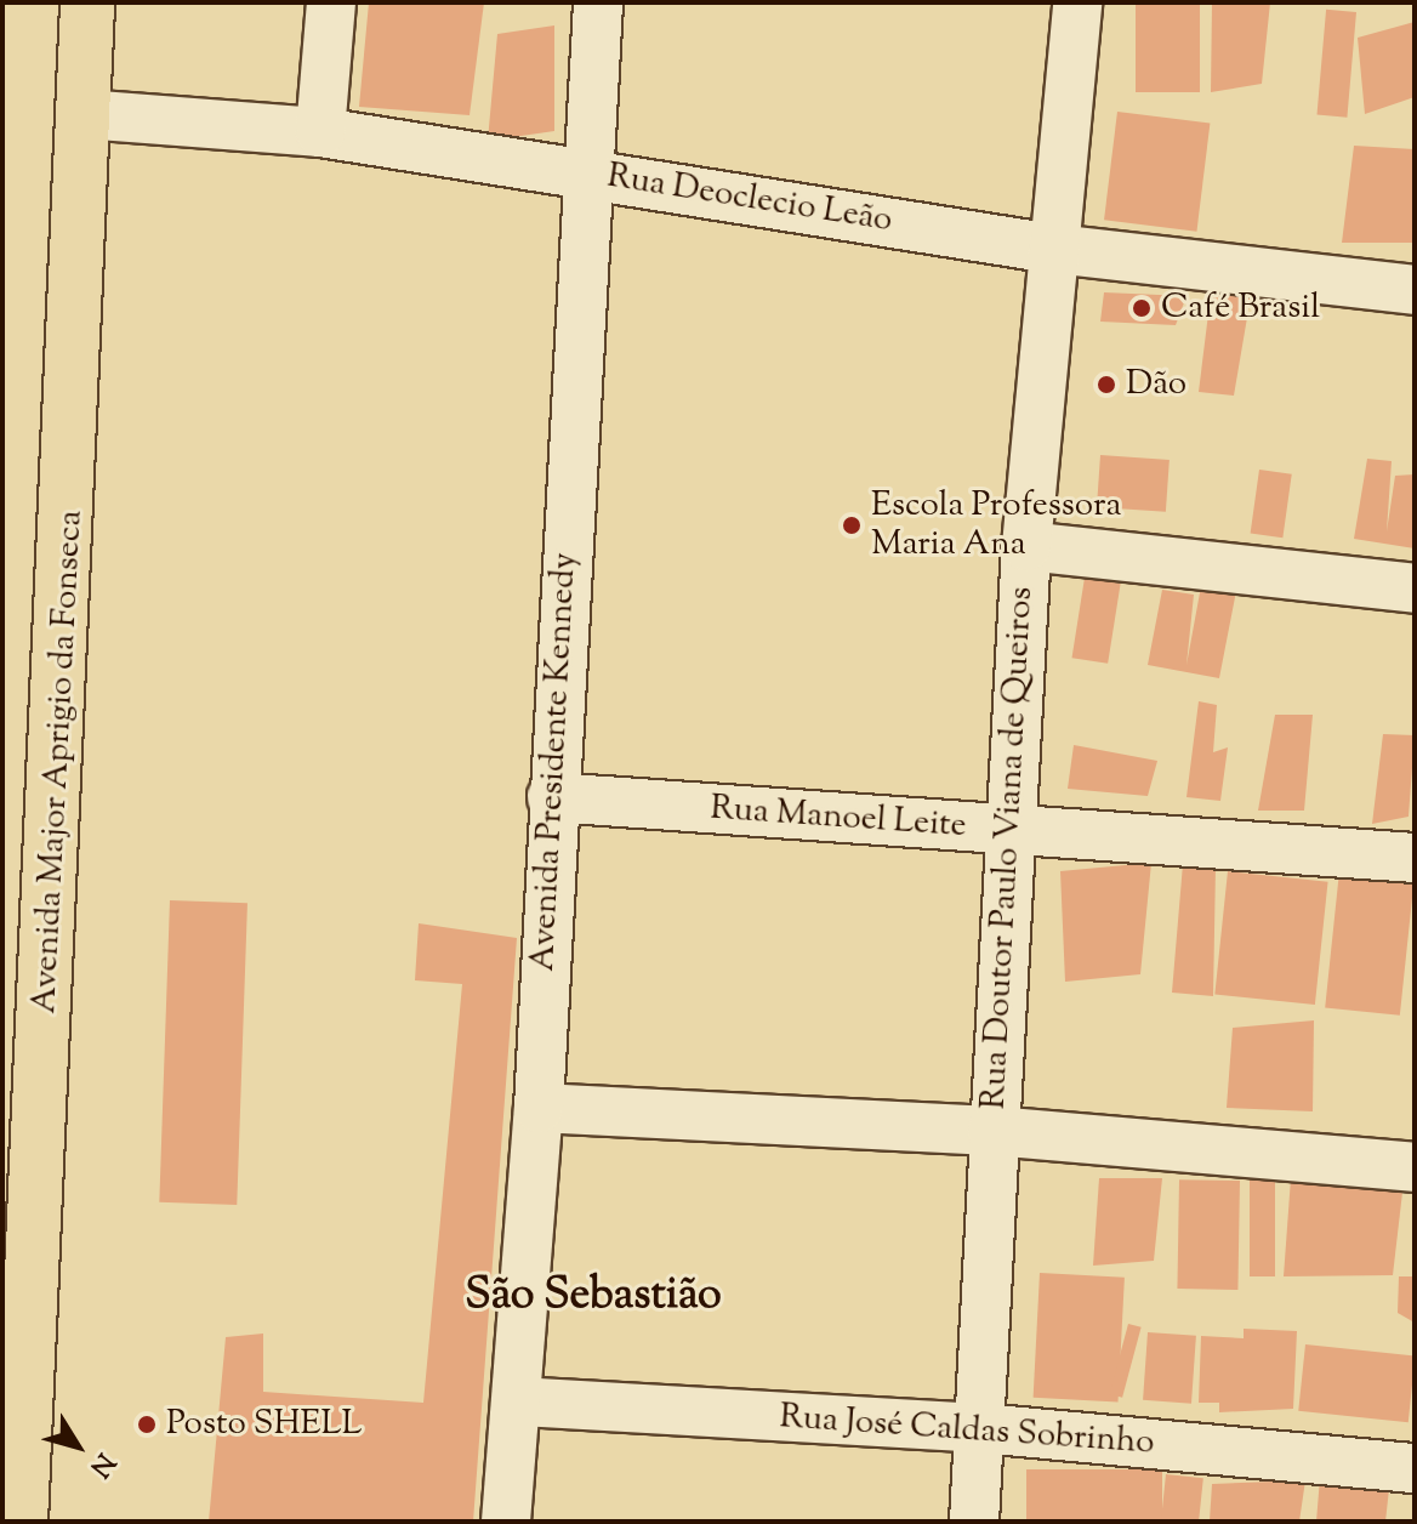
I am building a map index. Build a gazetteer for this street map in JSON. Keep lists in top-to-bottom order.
{
  "streets": {
    "main road": ["Avenida Major Aprigio da Fonseca"],
    "street": [
      "Rua Deoclecio Leão",
      "Avenida Presidente Kennedy",
      "Rua Manoel Leite",
      "Rua Doutor Paulo Viana de Queiros",
      "Rua José Caldas Sobrinho"
    ]
  },
  "crossings": [
    ["Rua Deoclecio Leão", "Avenida Major Aprigio da Fonseca"],
    ["Rua Deoclecio Leão", "Avenida Presidente Kennedy"],
    ["Rua Deoclecio Leão", "Rua Doutor Paulo Viana de Queiros"],
    ["Avenida Presidente Kennedy", "Rua Manoel Leite"],
    ["Avenida Presidente Kennedy", "Rua José Caldas Sobrinho"],
    ["Rua Manoel Leite", "Rua Doutor Paulo Viana de Queiros"],
    ["Rua Doutor Paulo Viana de Queiros", "Rua José Caldas Sobrinho"]
  ],
  "districts": ["São Sebastião"],
  "places": [
    "Café Brasil",
    "Dão",
    "Escola Professora Maria Ana",
    "Posto SHELL"
  ],
  "north": "bottom right"
}
